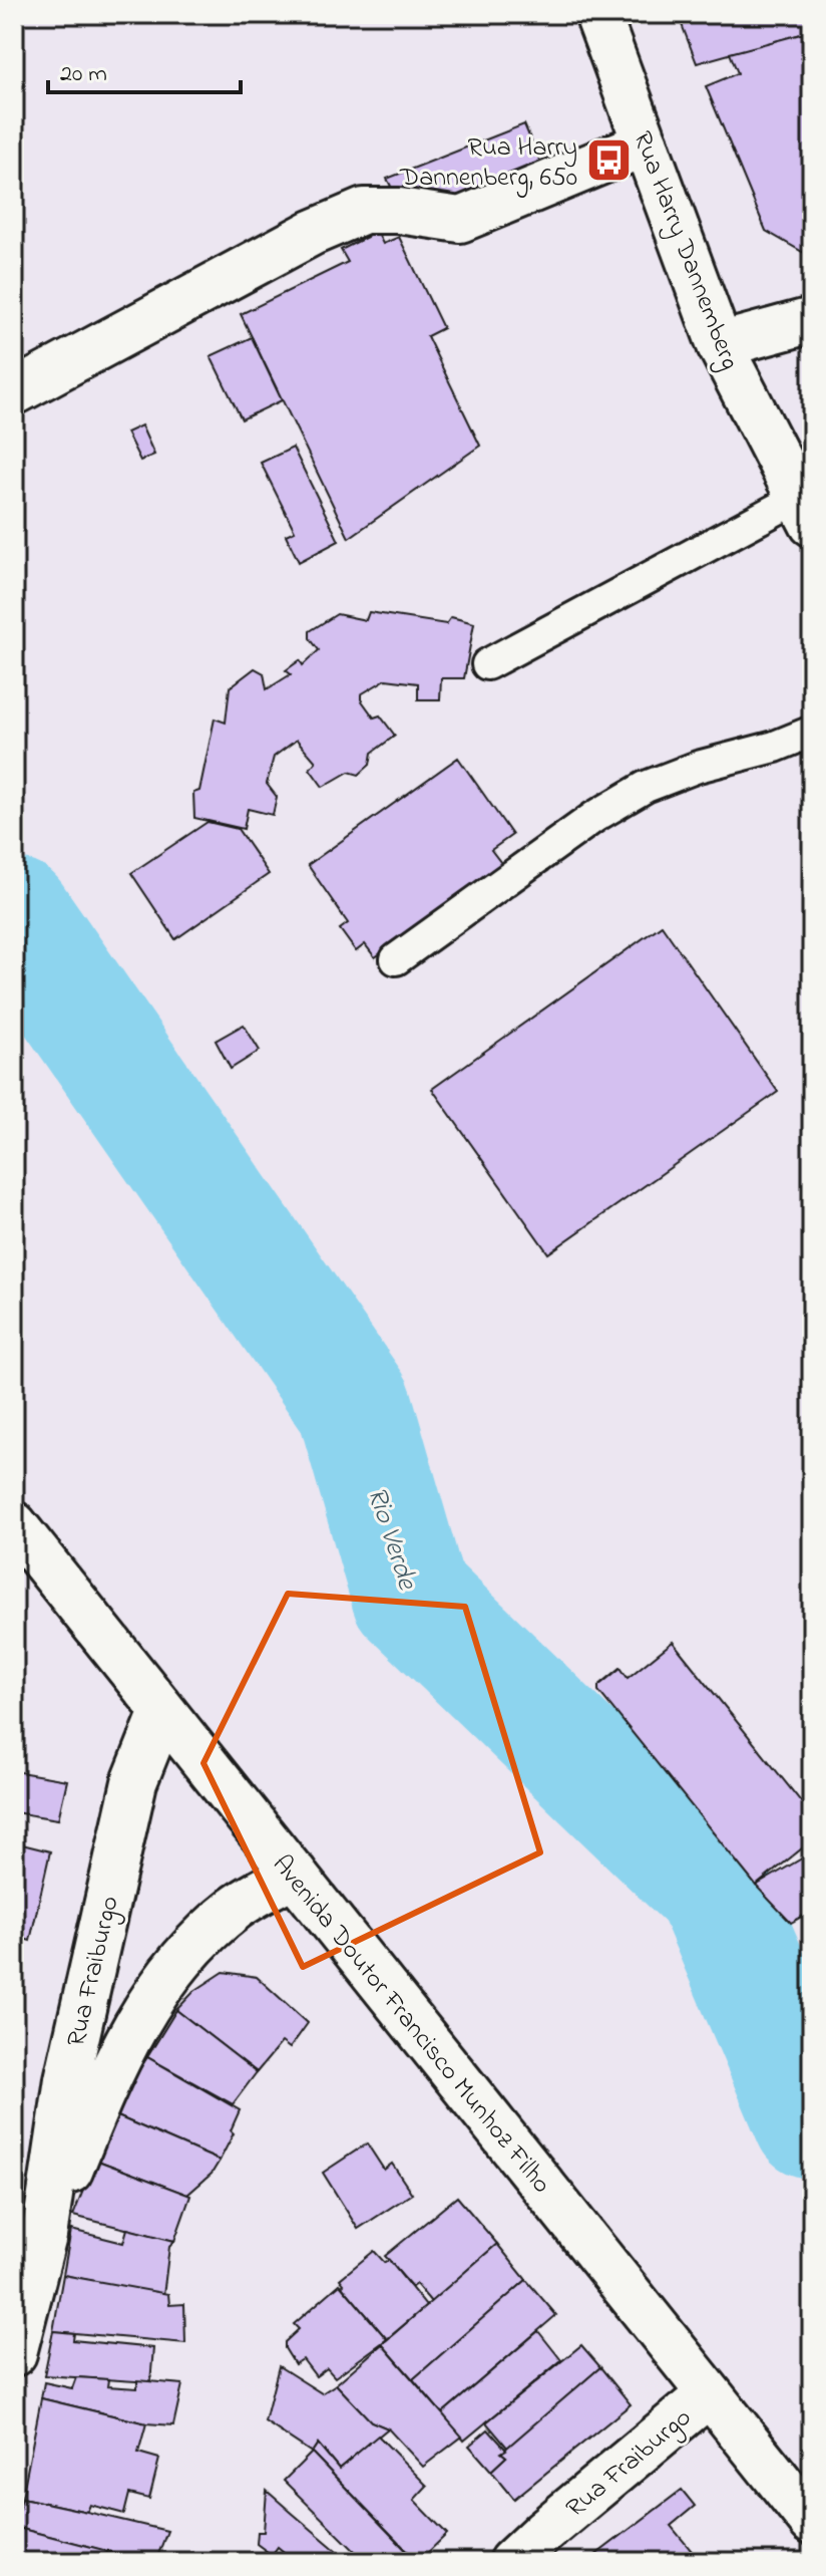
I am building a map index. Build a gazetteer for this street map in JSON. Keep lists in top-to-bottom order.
{
  "streets": {
    "street": ["Rua Harry Dannemberg", "Rua Fraiburgo", "Avenida Doutor Francisco Munhoz Filho"]
  },
  "crossings": [
    ["Rua Fraiburgo", "Avenida Doutor Francisco Munhoz Filho"]
  ],
  "water": ["Rio Verde"],
  "places": {
    "bus stop": ["Rua Harry Dannenberg, 650"]
  },
  "scale_bar": "20 m"
}
